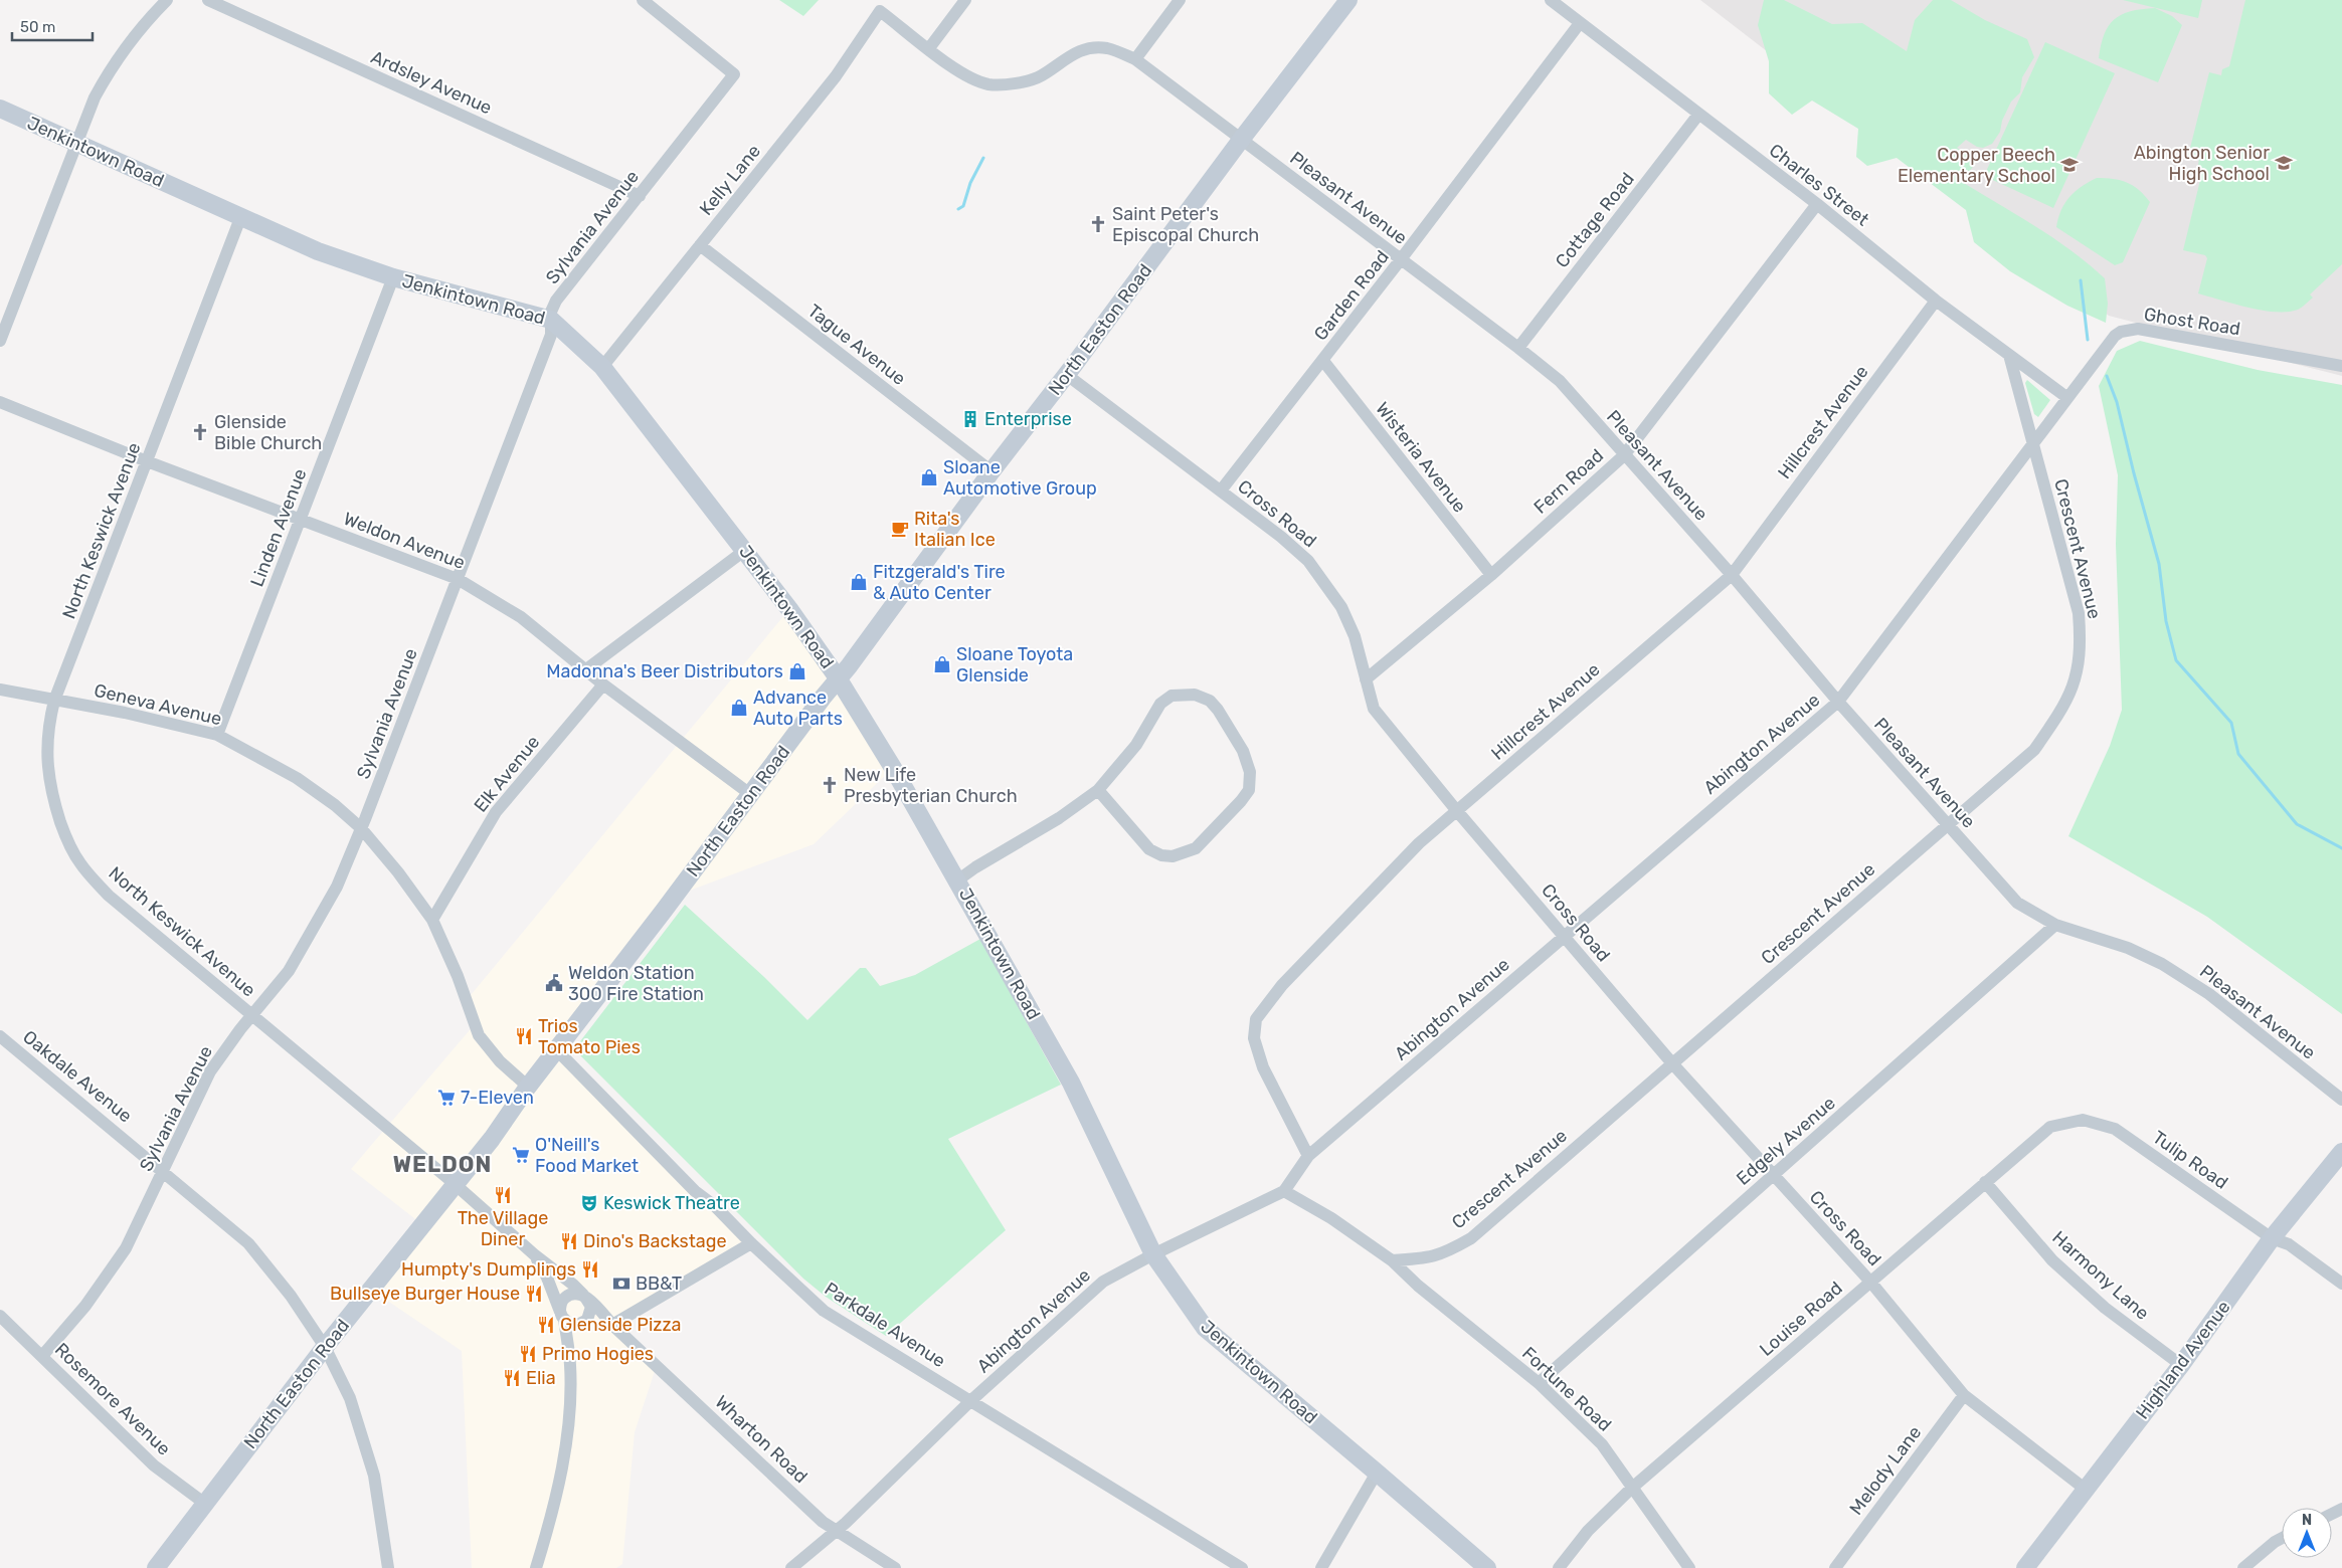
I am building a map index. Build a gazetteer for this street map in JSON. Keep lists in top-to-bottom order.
{
  "streets": {
    "street": [
      "Ardsley Avenue",
      "Jenkintown Road",
      "Kelly Lane",
      "Charles Street",
      "Pleasant Avenue",
      "Cottage Road",
      "Sylvania Avenue",
      "Garden Road",
      "Ghost Road",
      "North Easton Road",
      "Tague Avenue",
      "Hillcrest Avenue",
      "Wisteria Avenue",
      "Fern Road",
      "Cross Road",
      "Linden Avenue",
      "North Keswick Avenue",
      "Weldon Avenue",
      "Crescent Avenue",
      "Geneva Avenue",
      "Abington Avenue",
      "Elk Avenue",
      "Oakdale Avenue",
      "Edgely Avenue",
      "Tulip Road",
      "Harmony Lane",
      "Louise Road",
      "Parkdale Avenue",
      "Highland Avenue",
      "Fortune Road",
      "Rosemore Avenue",
      "Wharton Road",
      "Melody Lane"
    ]
  },
  "crossings": [
    ["Ardsley Avenue", "Sylvania Avenue"],
    ["Jenkintown Road", "Kelly Lane"],
    ["Jenkintown Road", "Sylvania Avenue"],
    ["Jenkintown Road", "North Easton Road"],
    ["Jenkintown Road", "Linden Avenue"],
    ["Jenkintown Road", "North Keswick Avenue"],
    ["Jenkintown Road", "Abington Avenue"],
    ["Kelly Lane", "Pleasant Avenue"],
    ["Kelly Lane", "Tague Avenue"],
    ["Charles Street", "Cottage Road"],
    ["Charles Street", "Garden Road"],
    ["Charles Street", "Ghost Road"],
    ["Charles Street", "Hillcrest Avenue"],
    ["Charles Street", "Fern Road"],
    ["Charles Street", "Crescent Avenue"],
    ["Charles Street", "Abington Avenue"],
    ["Pleasant Avenue", "Cottage Road"],
    ["Pleasant Avenue", "Garden Road"],
    ["Pleasant Avenue", "North Easton Road"],
    ["Pleasant Avenue", "Hillcrest Avenue"],
    ["Pleasant Avenue", "Fern Road"],
    ["Pleasant Avenue", "Crescent Avenue"],
    ["Pleasant Avenue", "Abington Avenue"],
    ["Pleasant Avenue", "Edgely Avenue"],
    ["Sylvania Avenue", "North Keswick Avenue"],
    ["Sylvania Avenue", "Weldon Avenue"],
    ["Sylvania Avenue", "Geneva Avenue"],
    ["Sylvania Avenue", "Oakdale Avenue"],
    ["Sylvania Avenue", "Rosemore Avenue"],
    ["Garden Road", "Wisteria Avenue"],
    ["Garden Road", "Cross Road"],
    ["Ghost Road", "Abington Avenue"],
    ["North Easton Road", "Tague Avenue"],
    ["North Easton Road", "Cross Road"],
    ["North Easton Road", "North Keswick Avenue"],
    ["North Easton Road", "Weldon Avenue"],
    ["North Easton Road", "Geneva Avenue"],
    ["North Easton Road", "Oakdale Avenue"],
    ["North Easton Road", "Parkdale Avenue"],
    ["North Easton Road", "Rosemore Avenue"],
    ["Hillcrest Avenue", "Cross Road"],
    ["Hillcrest Avenue", "Abington Avenue"],
    ["Wisteria Avenue", "Fern Road"],
    ["Fern Road", "Cross Road"],
    ["Cross Road", "Crescent Avenue"],
    ["Cross Road", "Abington Avenue"],
    ["Cross Road", "Edgely Avenue"],
    ["Cross Road", "Louise Road"],
    ["Cross Road", "Highland Avenue"],
    ["Cross Road", "Melody Lane"],
    ["Linden Avenue", "Weldon Avenue"],
    ["Linden Avenue", "Geneva Avenue"],
    ["North Keswick Avenue", "Weldon Avenue"],
    ["North Keswick Avenue", "Geneva Avenue"],
    ["North Keswick Avenue", "Wharton Road"],
    ["Weldon Avenue", "Elk Avenue"],
    ["Crescent Avenue", "Abington Avenue"],
    ["Crescent Avenue", "Fortune Road"],
    ["Geneva Avenue", "Elk Avenue"],
    ["Abington Avenue", "Parkdale Avenue"],
    ["Abington Avenue", "Wharton Road"],
    ["Edgely Avenue", "Fortune Road"],
    ["Tulip Road", "Louise Road"],
    ["Tulip Road", "Highland Avenue"],
    ["Harmony Lane", "Louise Road"],
    ["Harmony Lane", "Highland Avenue"],
    ["Louise Road", "Fortune Road"]
  ],
  "districts": ["WELDON"],
  "places": {
    "school or university": ["Abington Senior High School", "Copper Beech Elementary School"],
    "church": ["Saint Peter's Episcopal Church", "Glenside Bible Church", "New Life Presbyterian Church"],
    "building": ["Enterprise"],
    "shop": [
      "Sloane Automotive Group",
      "Fitzgerald's Tire & Auto Center",
      "Sloane Toyota Glenside",
      "Madonna's Beer Distributors",
      "Advance Auto Parts"
    ],
    "cafe": ["Rita's Italian Ice"],
    "public building": ["Weldon Station 300 Fire Station"],
    "restaurant": [
      "Trios Tomato Pies",
      "The Village Diner",
      "Dino's Backstage",
      "Humpty's Dumplings",
      "Bullseye Burger House",
      "Glenside Pizza",
      "Primo Hogies",
      "Elia"
    ],
    "supermarket": ["7-Eleven", "O'Neill's Food Market"],
    "theatre": ["Keswick Theatre"],
    "bank": ["BB&T"]
  },
  "scale_bar": "50 m",
  "north": "top"
}
